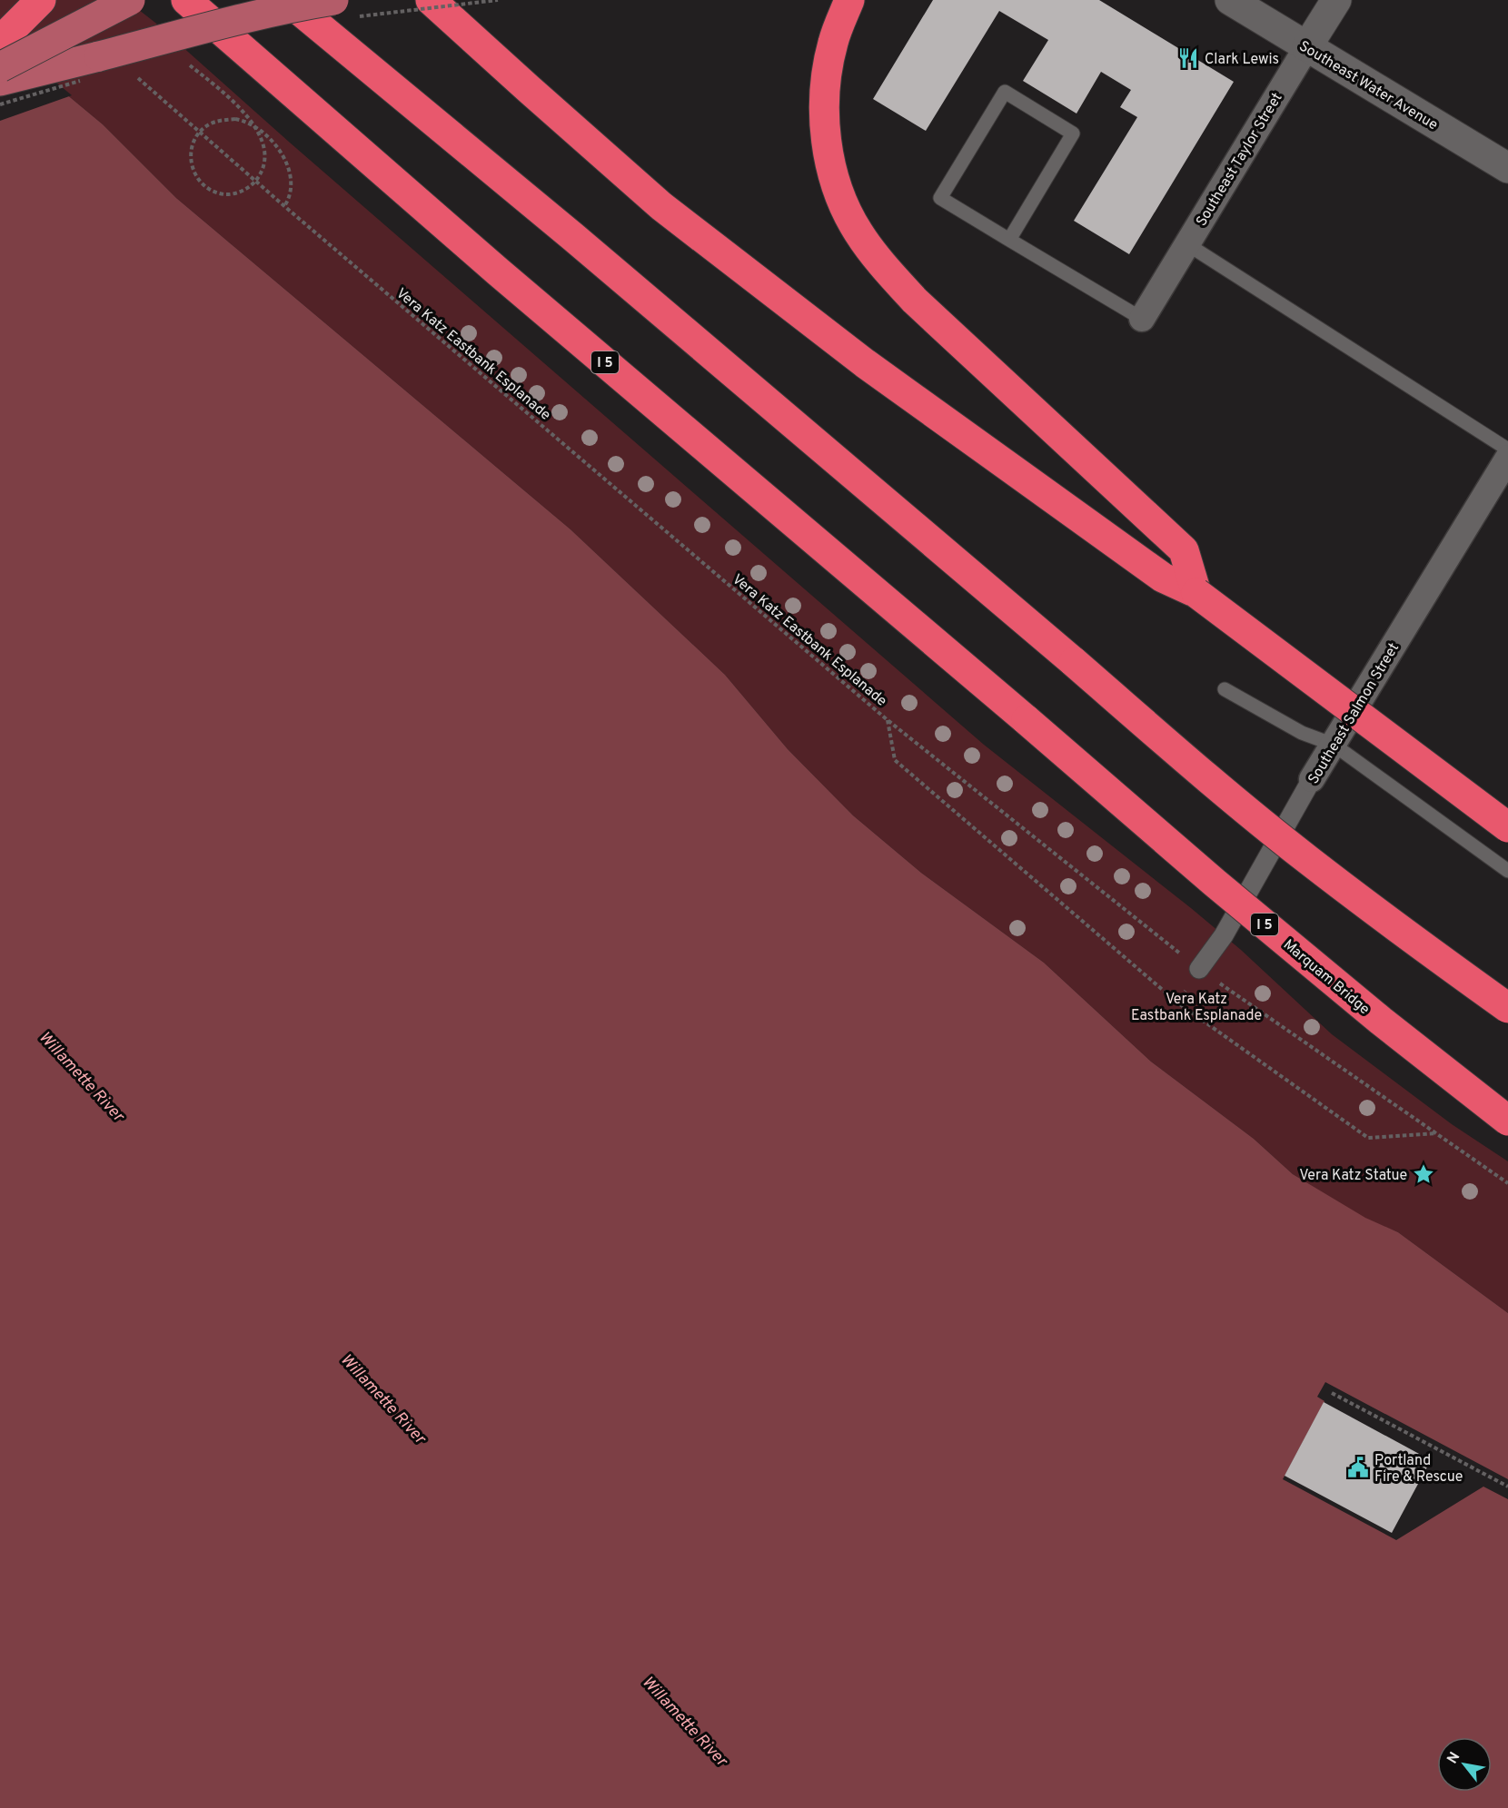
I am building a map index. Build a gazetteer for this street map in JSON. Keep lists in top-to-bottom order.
{
  "streets": {
    "highway": ["I 5", "Marquam Bridge"],
    "street": ["Southeast Water Avenue", "Southeast Taylor Street", "Southeast Salmon Street"],
    "path": ["Vera Katz Eastbank Esplanade"]
  },
  "crossings": [
    ["Southeast Water Avenue", "Southeast Taylor Street"],
    ["Vera Katz Eastbank Esplanade", "Southeast Salmon Street"]
  ],
  "water": ["Willamette River"],
  "parks": ["Vera Katz Eastbank Esplanade"],
  "places": {
    "restaurant": ["Clark Lewis"],
    "place": ["Vera Katz Statue"],
    "public building": ["Portland Fire & Rescue"]
  },
  "north": "top left"
}
